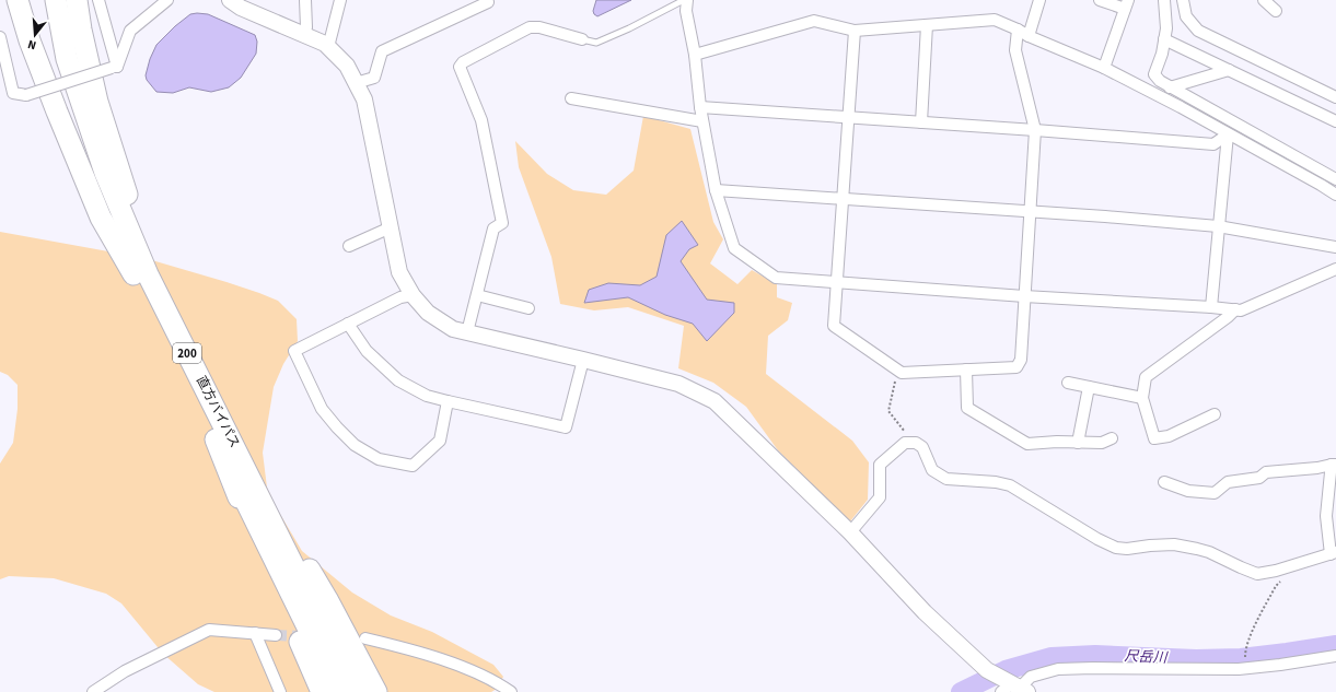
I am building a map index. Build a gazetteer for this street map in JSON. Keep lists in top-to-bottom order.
{
  "streets": {
    "highway": ["200", "直方バイパス"]
  },
  "water": ["尺岳川"],
  "north": "bottom"
}
